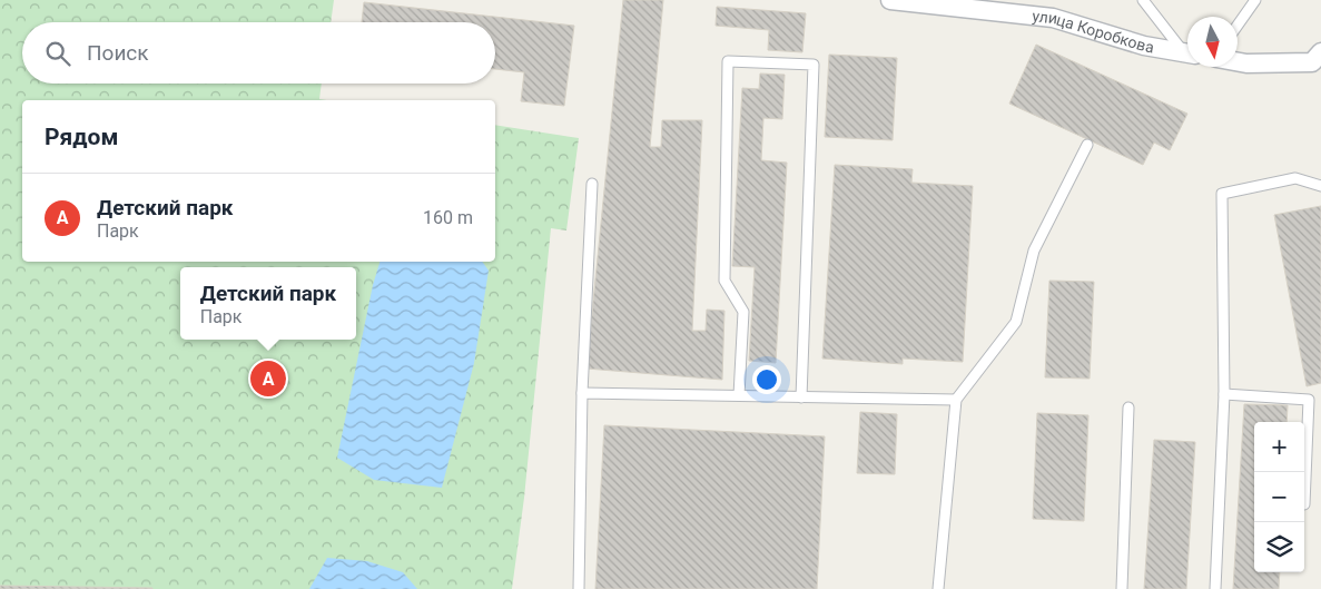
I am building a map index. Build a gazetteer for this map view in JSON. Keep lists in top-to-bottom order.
{
  "streets": {
    "street": ["улица Коробкова"]
  },
  "north": "bottom",
  "page": {
    "search": "Поиск",
    "heading": "Рядом",
    "list": [
      {
        "mark": "A",
        "name": "Детский парк",
        "note": "Парк",
        "value": "160 m"
      }
    ],
    "popup": ["Детский парк", "Парк"],
    "pins": "A",
    "map_buttons": ["+", "−"]
  }
}
